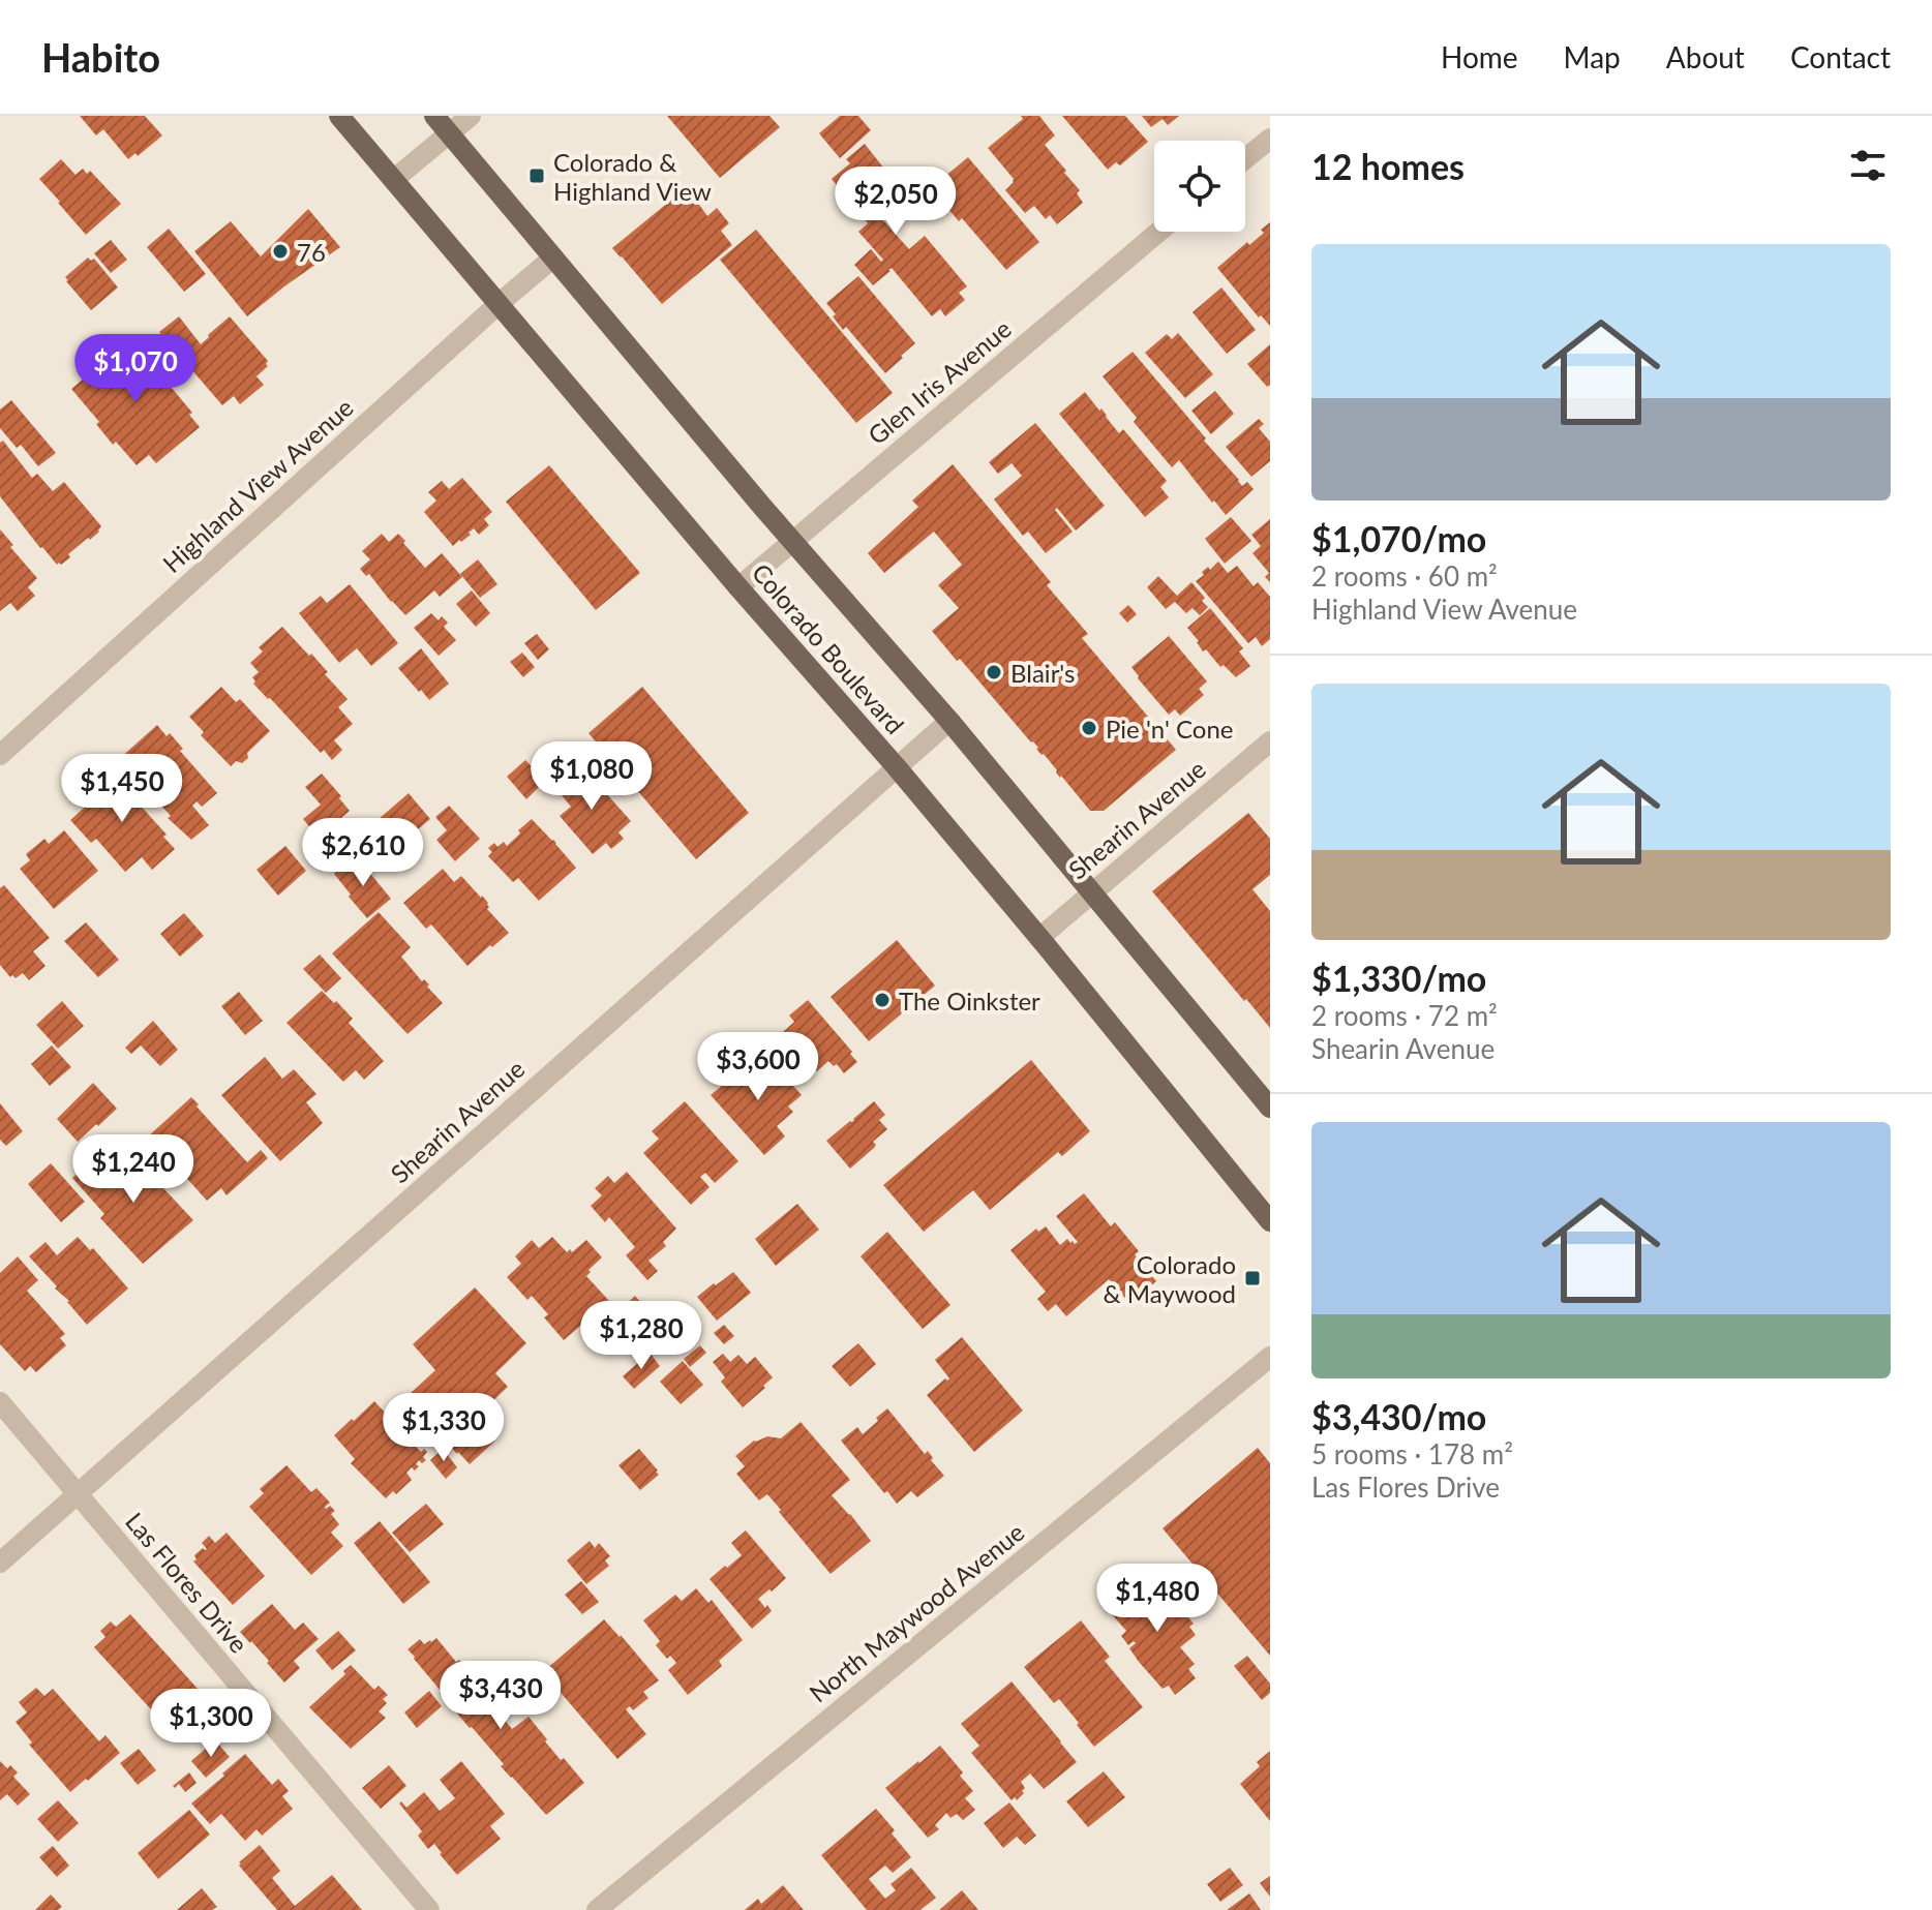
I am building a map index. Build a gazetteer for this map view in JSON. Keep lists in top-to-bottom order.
{
  "streets": {
    "main road": ["Colorado Boulevard"],
    "street": [
      "Glen Iris Avenue",
      "Highland View Avenue",
      "Shearin Avenue",
      "Las Flores Drive",
      "North Maywood Avenue"
    ]
  },
  "crossings": [
    ["Glen Iris Avenue", "Colorado Boulevard"],
    ["Highland View Avenue", "Colorado Boulevard"],
    ["Colorado Boulevard", "Shearin Avenue"],
    ["Shearin Avenue", "Las Flores Drive"]
  ],
  "places": {
    "transit": ["Colorado & Highland View", "Colorado & Maywood"],
    "other": [
      "76",
      "Blair's",
      "Pie 'n' Cone",
      "The Oinkster"
    ]
  },
  "page": {
    "header": "Habito",
    "nav": [
      "Home",
      "Map",
      "About",
      "Contact"
    ],
    "heading": "12 homes",
    "price": [
      "$2,050",
      "$1,070",
      "$1,080",
      "$1,450",
      "$2,610",
      "$3,600",
      "$1,240",
      "$1,280",
      "$1,330",
      "$1,480",
      "$3,430",
      "$1,300"
    ],
    "list": [
      {
        "name": "$1,070/mo",
        "note": "2 rooms · 60 m² · Highland View Avenue"
      },
      {
        "name": "$1,330/mo",
        "note": "2 rooms · 72 m² · Shearin Avenue"
      },
      {
        "name": "$3,430/mo",
        "note": "5 rooms · 178 m² · Las Flores Drive"
      }
    ]
  }
}
